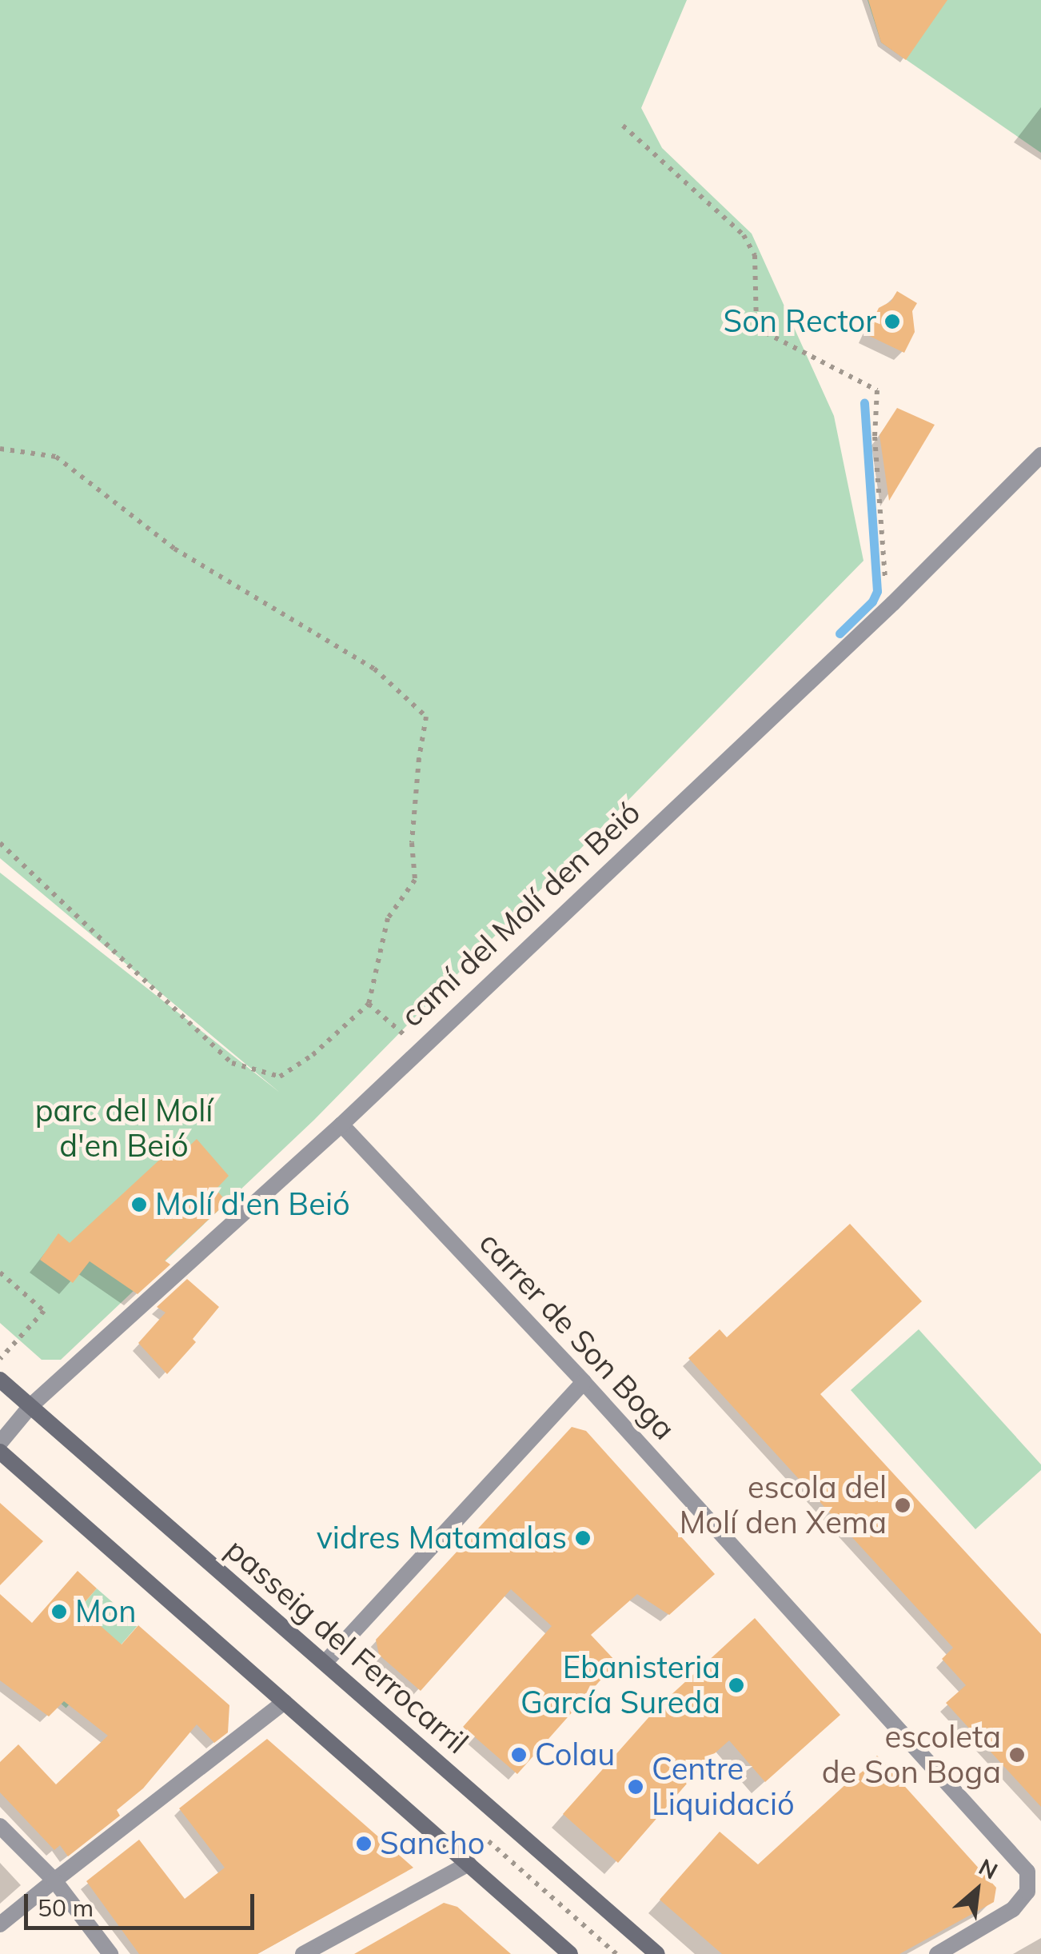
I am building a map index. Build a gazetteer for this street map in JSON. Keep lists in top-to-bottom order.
{
  "streets": {
    "main road": ["passeig del Ferrocarril"],
    "street": ["camí del Molí den Beió", "carrer de Son Boga"]
  },
  "crossings": [
    ["camí del Molí den Beió", "carrer de Son Boga"],
    ["camí del Molí den Beió", "passeig del Ferrocarril"]
  ],
  "parks": ["parc del Molí d'en Beió"],
  "places": [
    "Son Rector",
    "Molí d'en Beió",
    "escola del Molí den Xema",
    "vidres Matamalas",
    "Mon",
    "Ebanisteria García Sureda",
    "Colau",
    "escoleta de Son Boga",
    "Centre Liquidació",
    "Sancho"
  ],
  "scale_bar": "50 m",
  "north": "top right"
}
